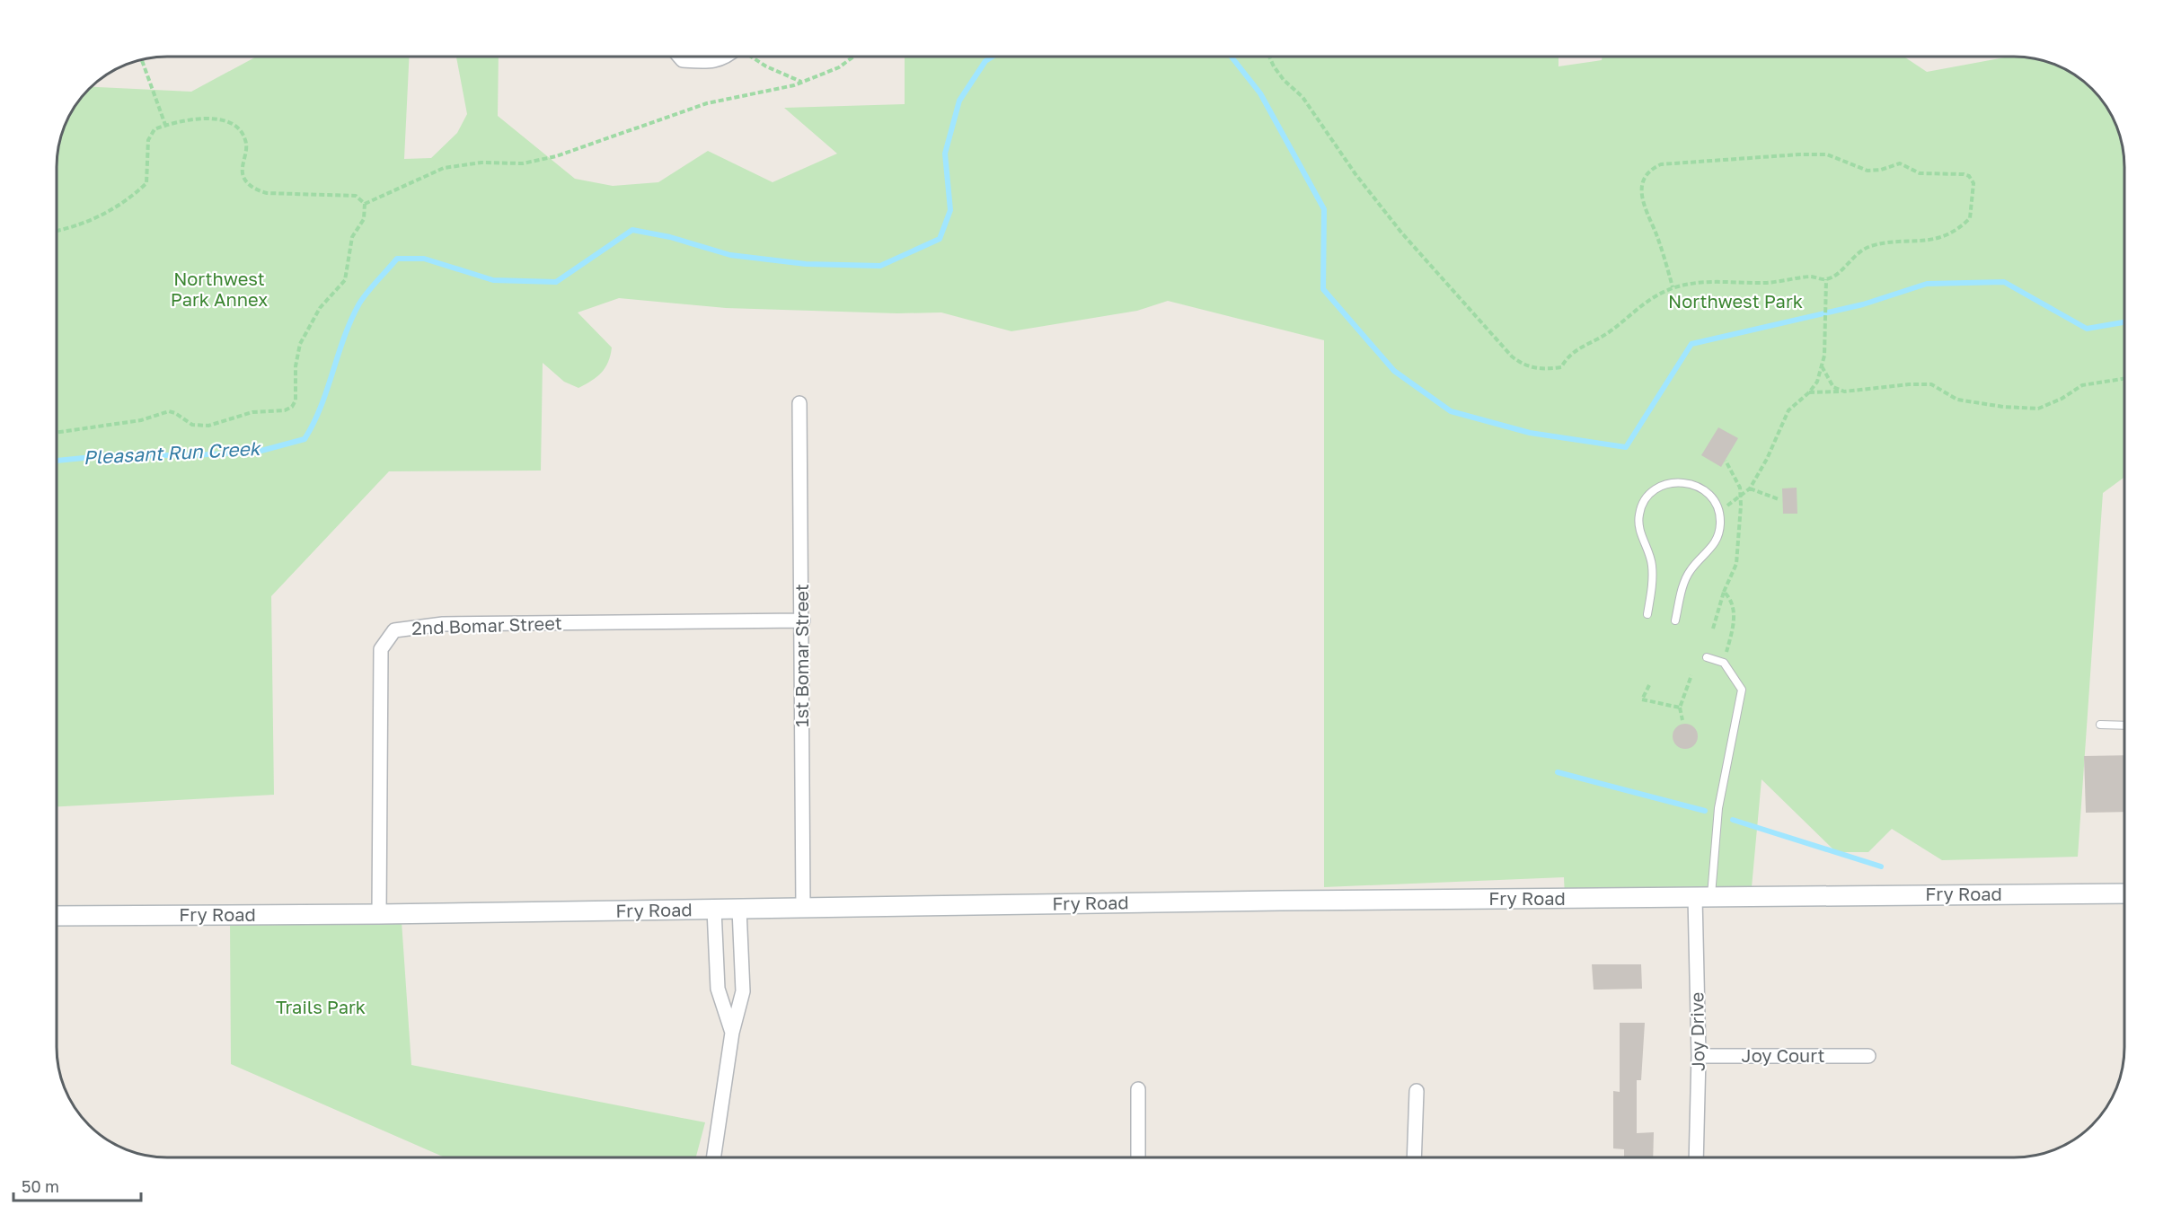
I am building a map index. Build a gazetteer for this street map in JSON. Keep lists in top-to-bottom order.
{
  "streets": {
    "street": [
      "2nd Bomar Street",
      "1st Bomar Street",
      "Fry Road",
      "Joy Drive",
      "Joy Court"
    ]
  },
  "crossings": [
    ["2nd Bomar Street", "1st Bomar Street"],
    ["2nd Bomar Street", "Fry Road"],
    ["1st Bomar Street", "Fry Road"],
    ["Fry Road", "Joy Drive"],
    ["Joy Drive", "Joy Court"]
  ],
  "water": ["Pleasant Run Creek"],
  "parks": ["Northwest Park Annex", "Northwest Park", "Trails Park"],
  "scale_bar": "50 m"
}
